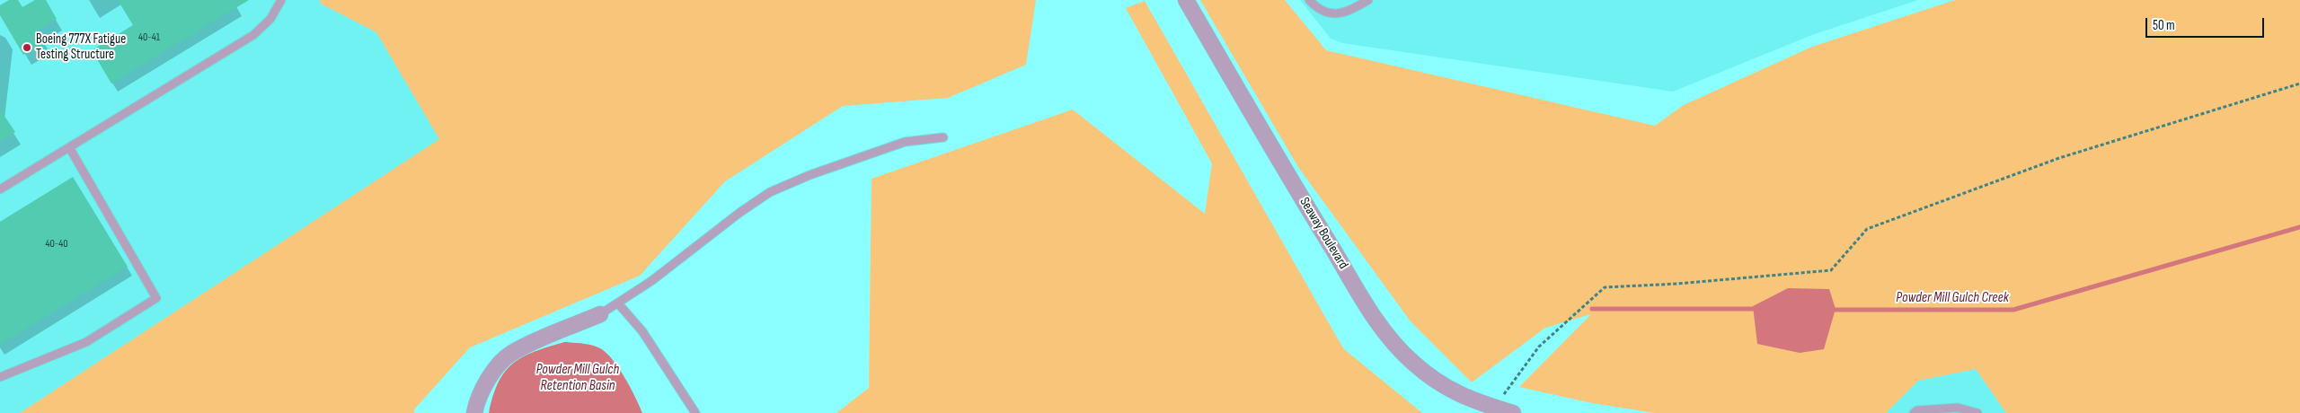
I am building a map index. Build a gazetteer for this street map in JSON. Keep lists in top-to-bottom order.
{
  "streets": {
    "street": ["Seaway Boulevard"]
  },
  "water": ["Powder Mill Gulch Creek", "Powder Mill Gulch Retention Basin"],
  "places": ["Boeing 777X Fatigue Testing Structure"],
  "house_numbers": ["40-41", "40-40"],
  "scale_bar": "50 m"
}
